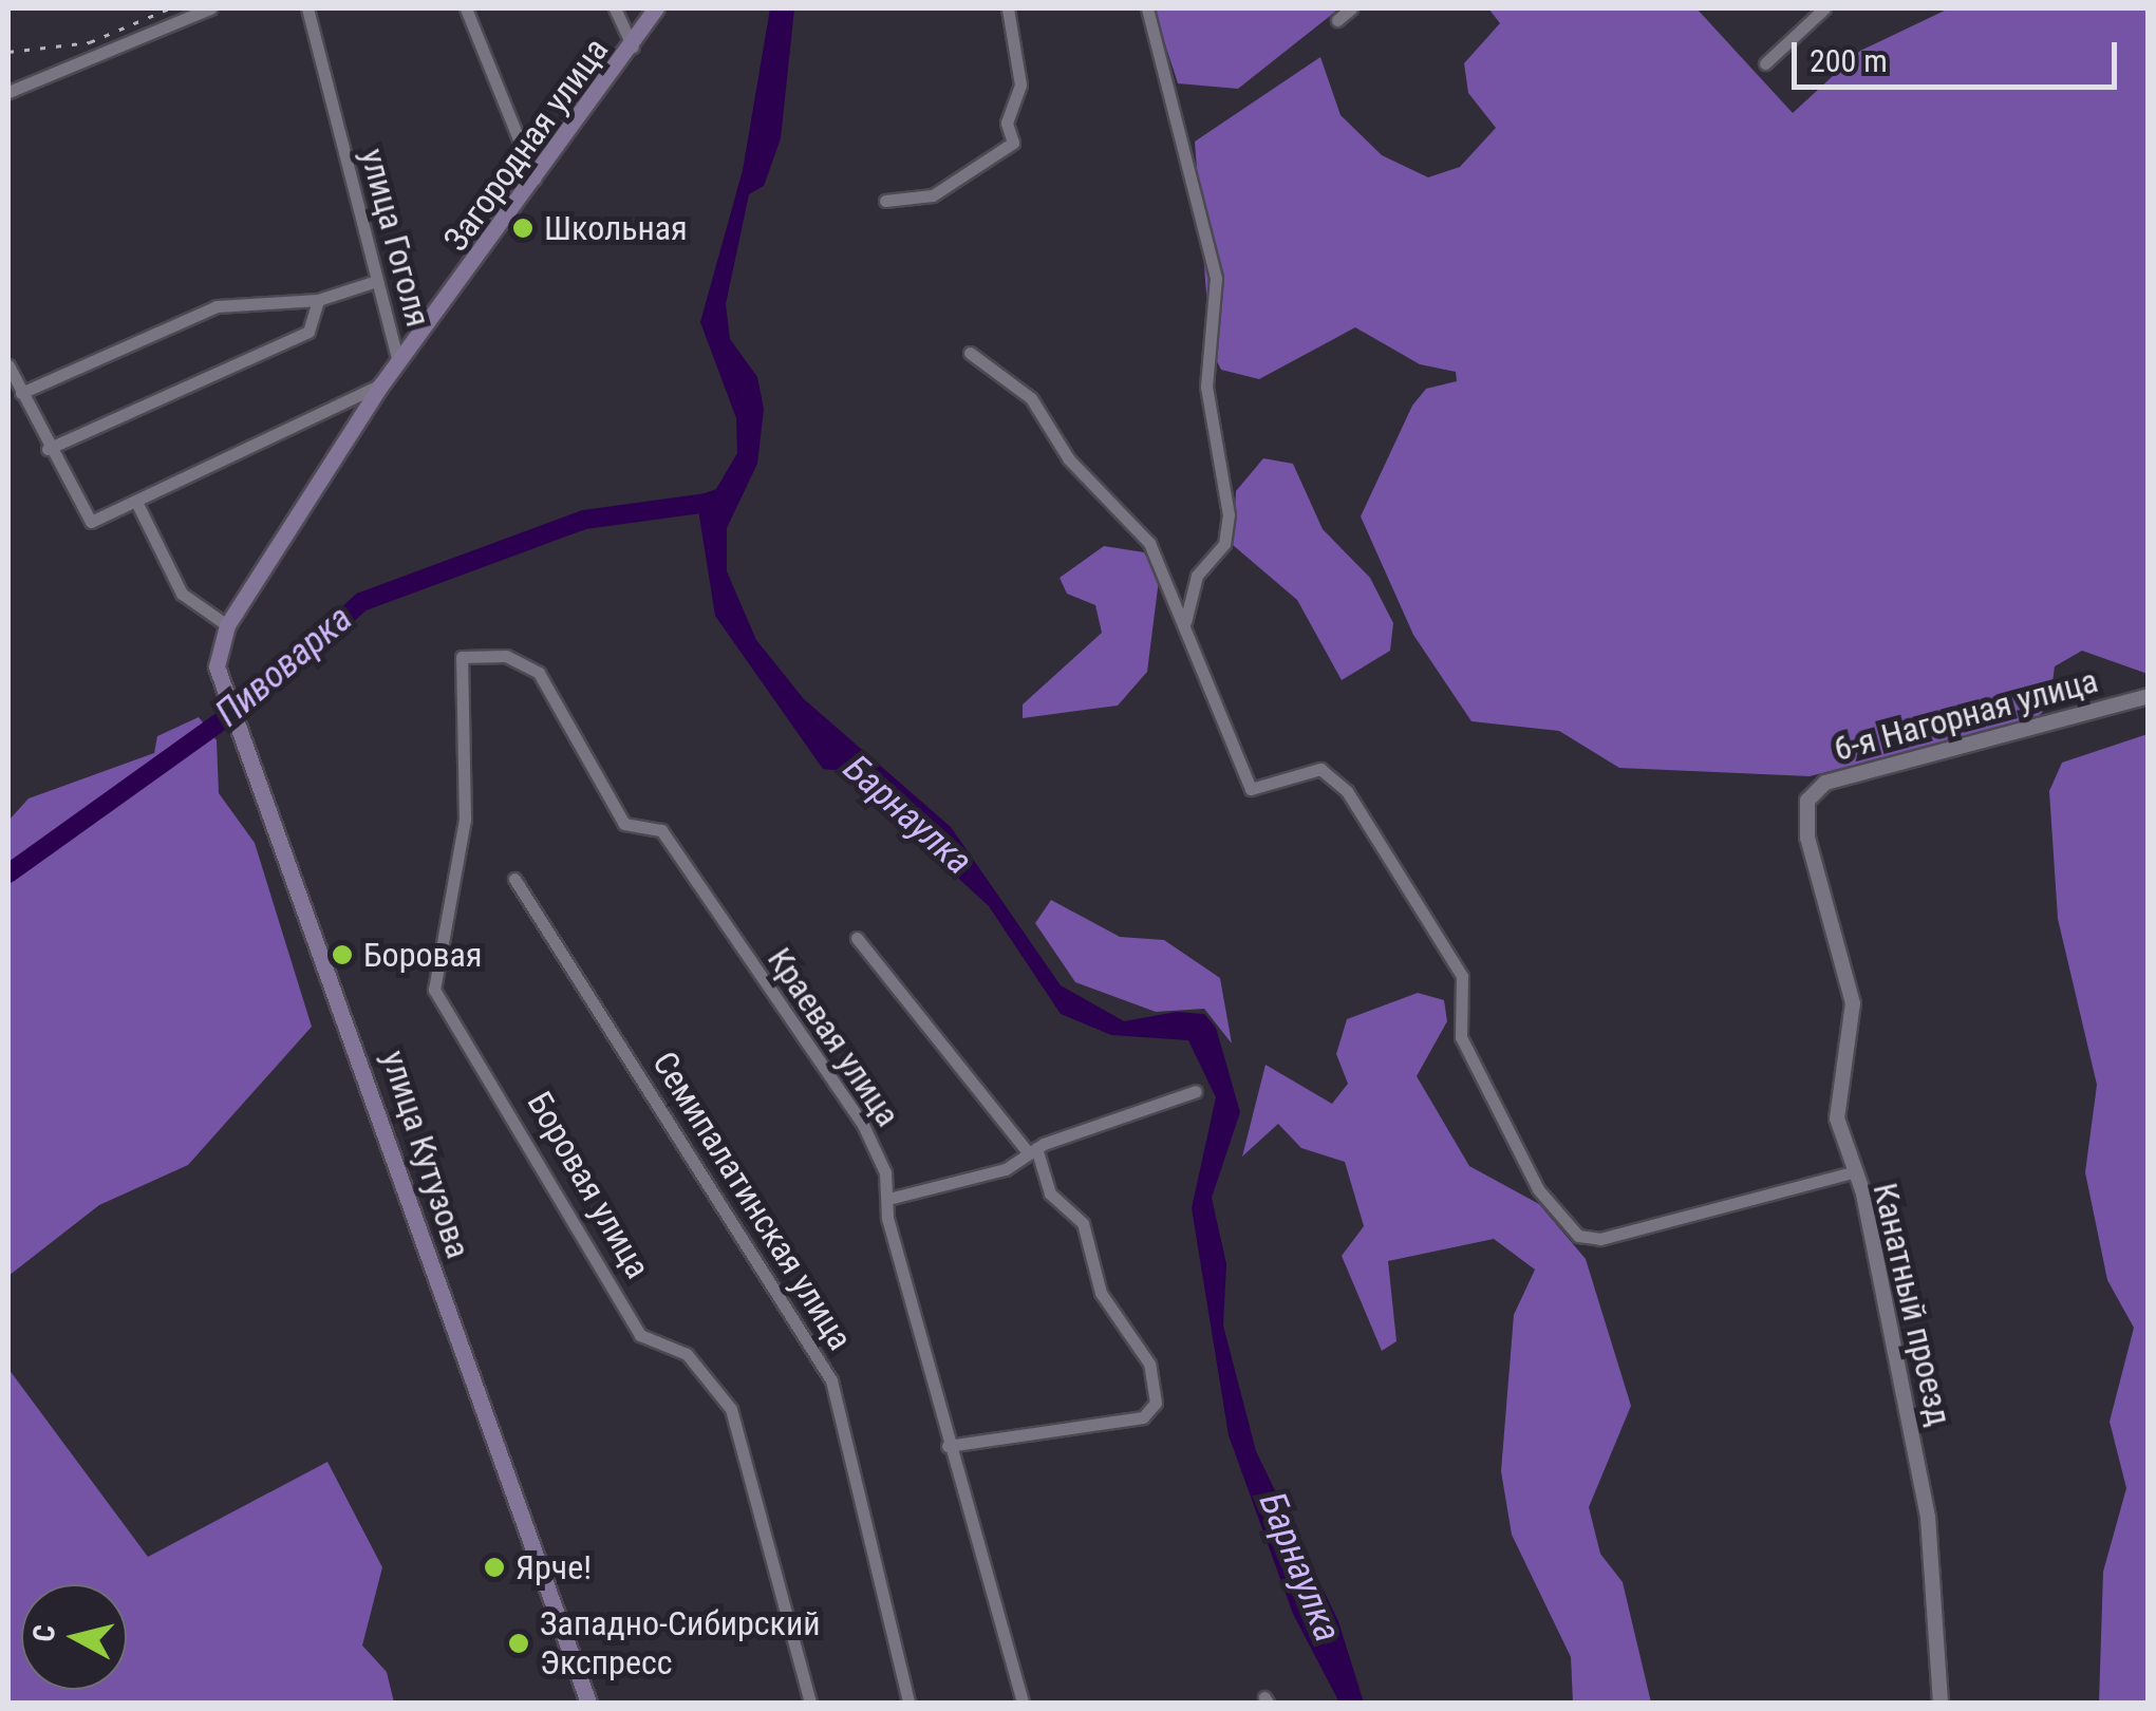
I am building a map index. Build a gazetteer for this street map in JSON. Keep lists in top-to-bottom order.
{
  "streets": {
    "main road": ["Загородная улица", "улица Гоголя", "улица Кутузова"],
    "street": [
      "6-я Нагорная улица",
      "Краевая улица",
      "Боровая улица",
      "Семипалатинская улица",
      "Канатный проезд"
    ]
  },
  "crossings": [
    ["Загородная улица", "улица Гоголя"],
    ["улица Гоголя", "улица Кутузова"],
    ["6-я Нагорная улица", "Канатный проезд"],
    ["Краевая улица", "Боровая улица"]
  ],
  "water": ["Пивоварка", "Барнаулка"],
  "places": [
    "Школьная",
    "Боровая",
    "Ярче!",
    "Западно-Сибирский Экспресс"
  ],
  "scale_bar": "200 m",
  "north": "left"
}
